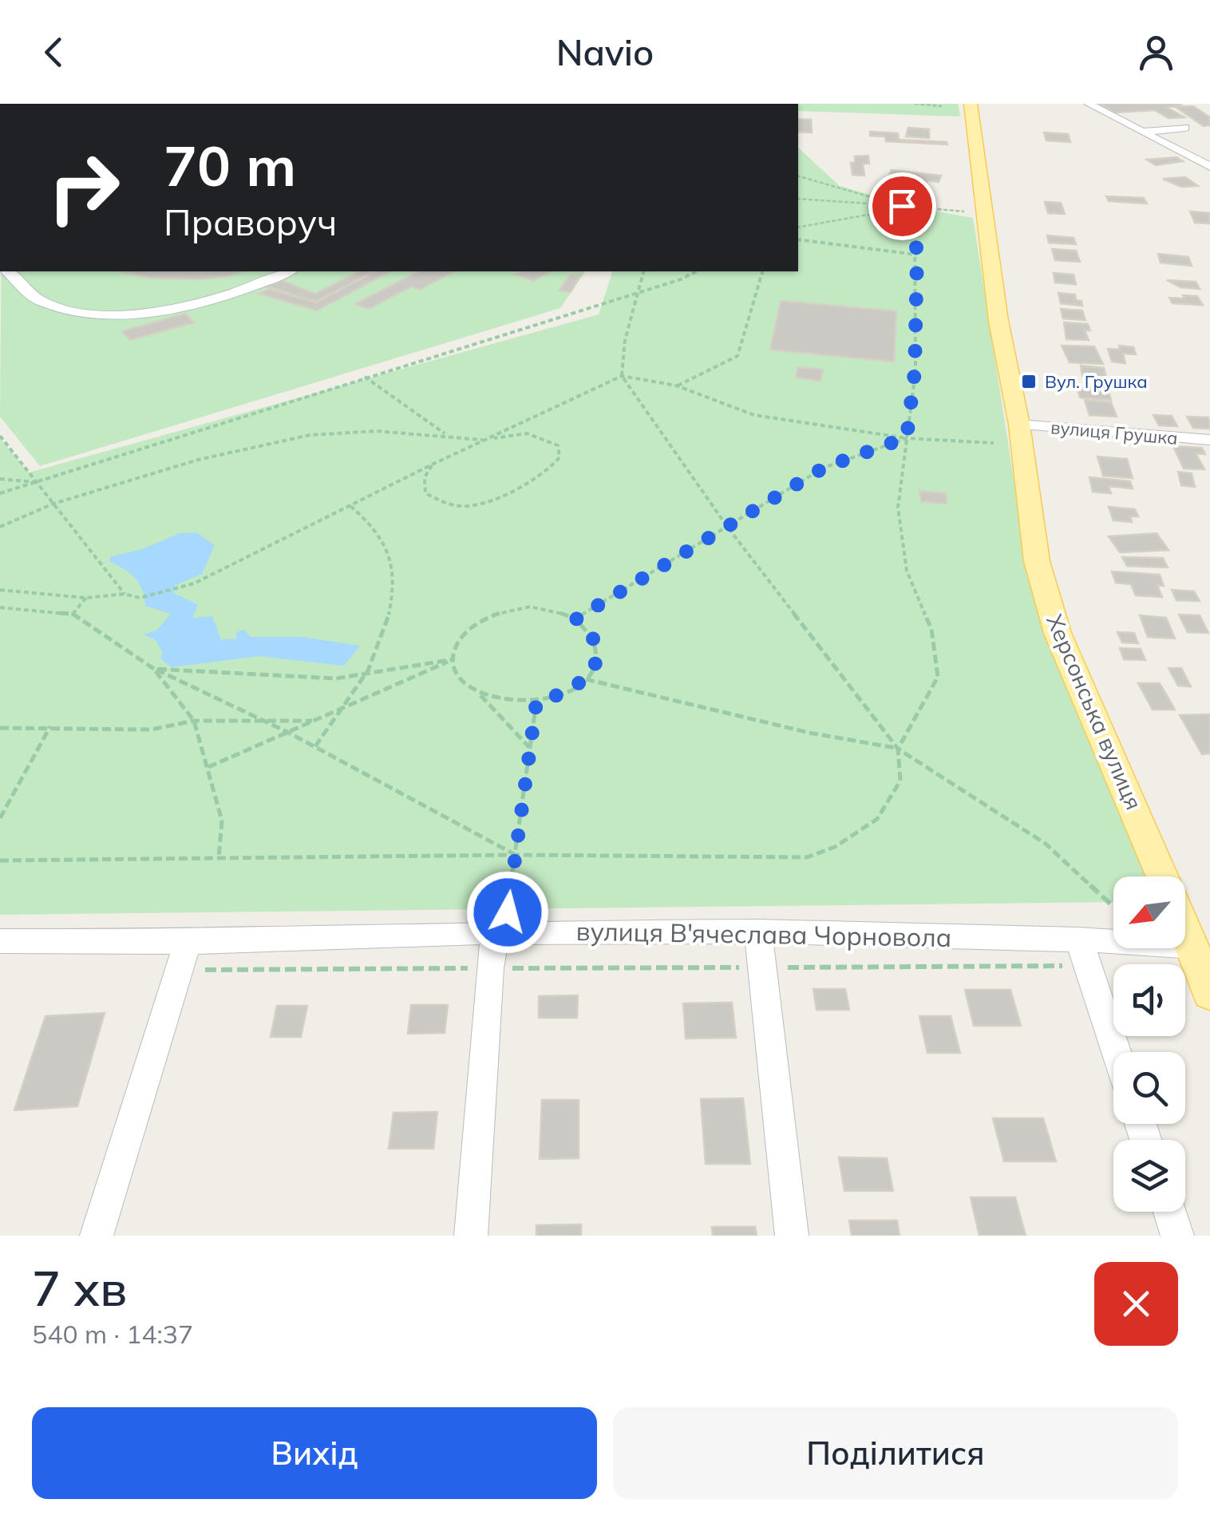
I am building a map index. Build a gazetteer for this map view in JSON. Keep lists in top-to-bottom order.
{
  "streets": {
    "main road": ["Херсонська вулиця"],
    "street": ["вулиця Грушка", "вулиця В'ячеслава Чорновола"]
  },
  "crossings": [
    ["вулиця Грушка", "Херсонська вулиця"]
  ],
  "places": {
    "transit": ["Вул. Грушка"]
  },
  "north": "bottom left",
  "page": {
    "header": "Navio",
    "turn": ["70 m", "Праворуч"],
    "heading": ["7 хв", "540 m · 14:37"],
    "buttons": ["Вихід", "Поділитися"]
  }
}
